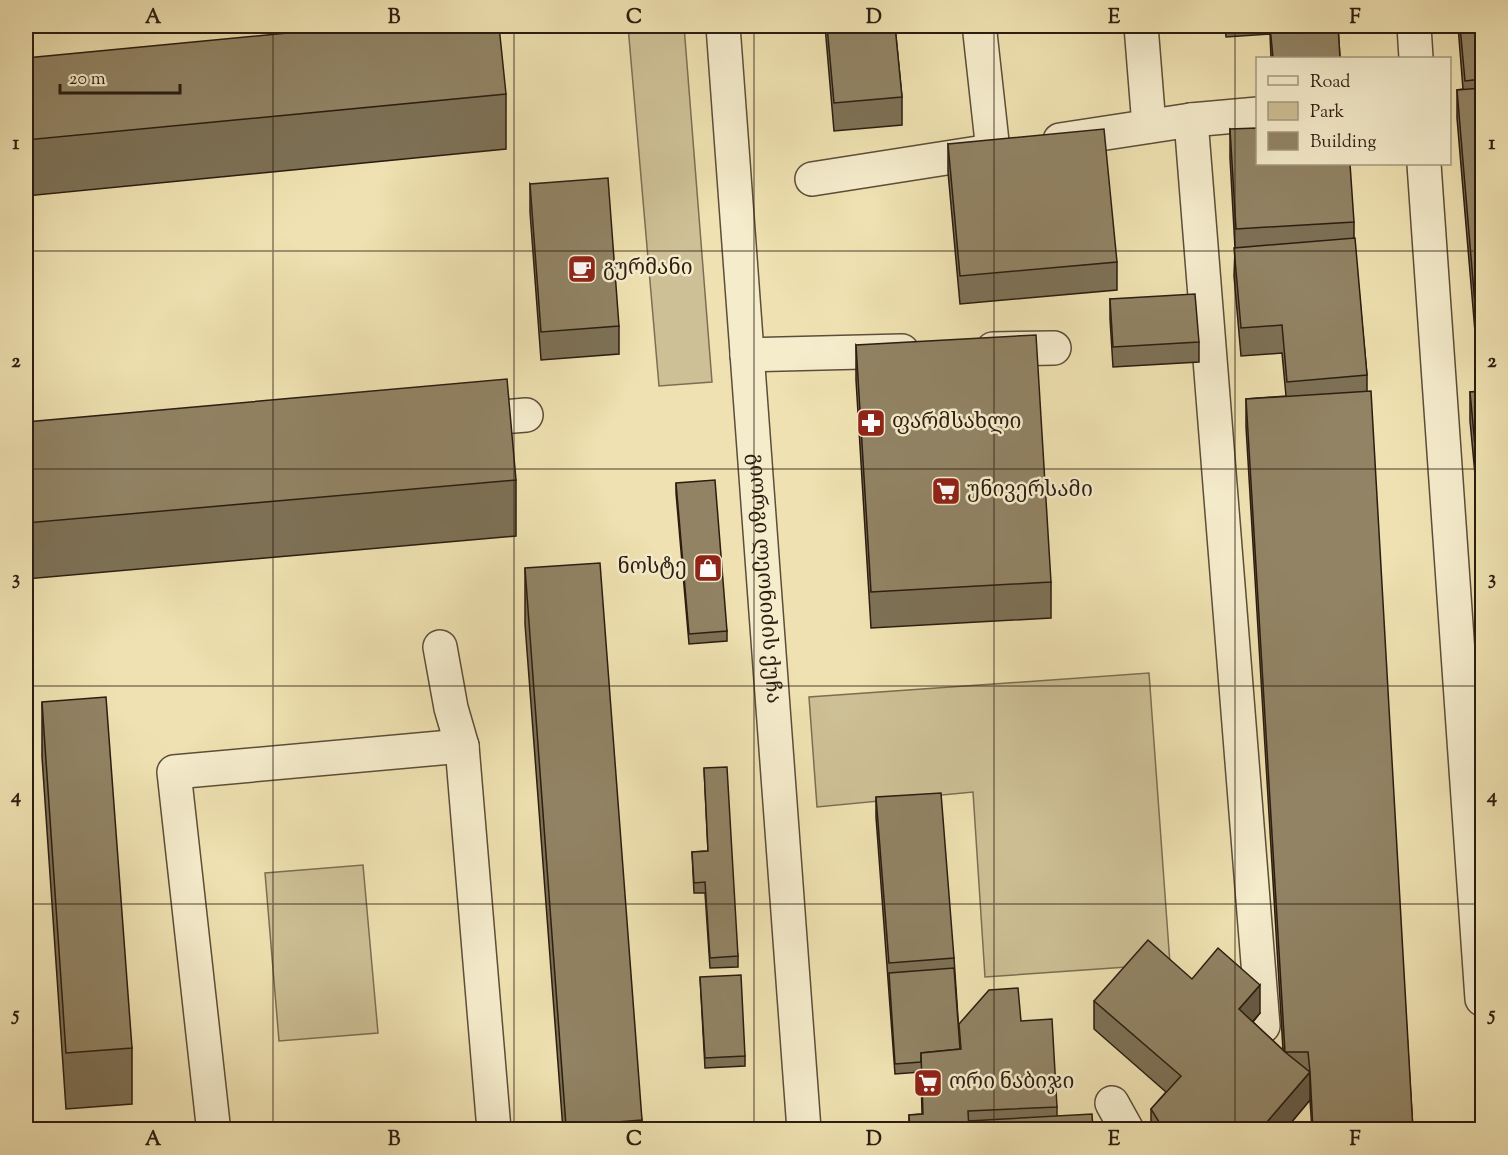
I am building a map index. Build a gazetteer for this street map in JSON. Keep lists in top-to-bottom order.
{
  "streets": {
    "street": ["გიორგი ლეონიძის ქუჩა"]
  },
  "places": {
    "cafe": ["გურმანი"],
    "pharmacy": ["ფარმსახლი"],
    "supermarket": ["უნივერსამი", "ორი ნაბიჯი"],
    "shop": ["ნოსტე"]
  },
  "legend": ["Road", "Park", "Building"],
  "scale_bar": "20 m",
  "grid": {
    "columns": [
      "A",
      "B",
      "C",
      "D",
      "E",
      "F"
    ],
    "rows": [
      "1",
      "2",
      "3",
      "4",
      "5"
    ]
  }
}
